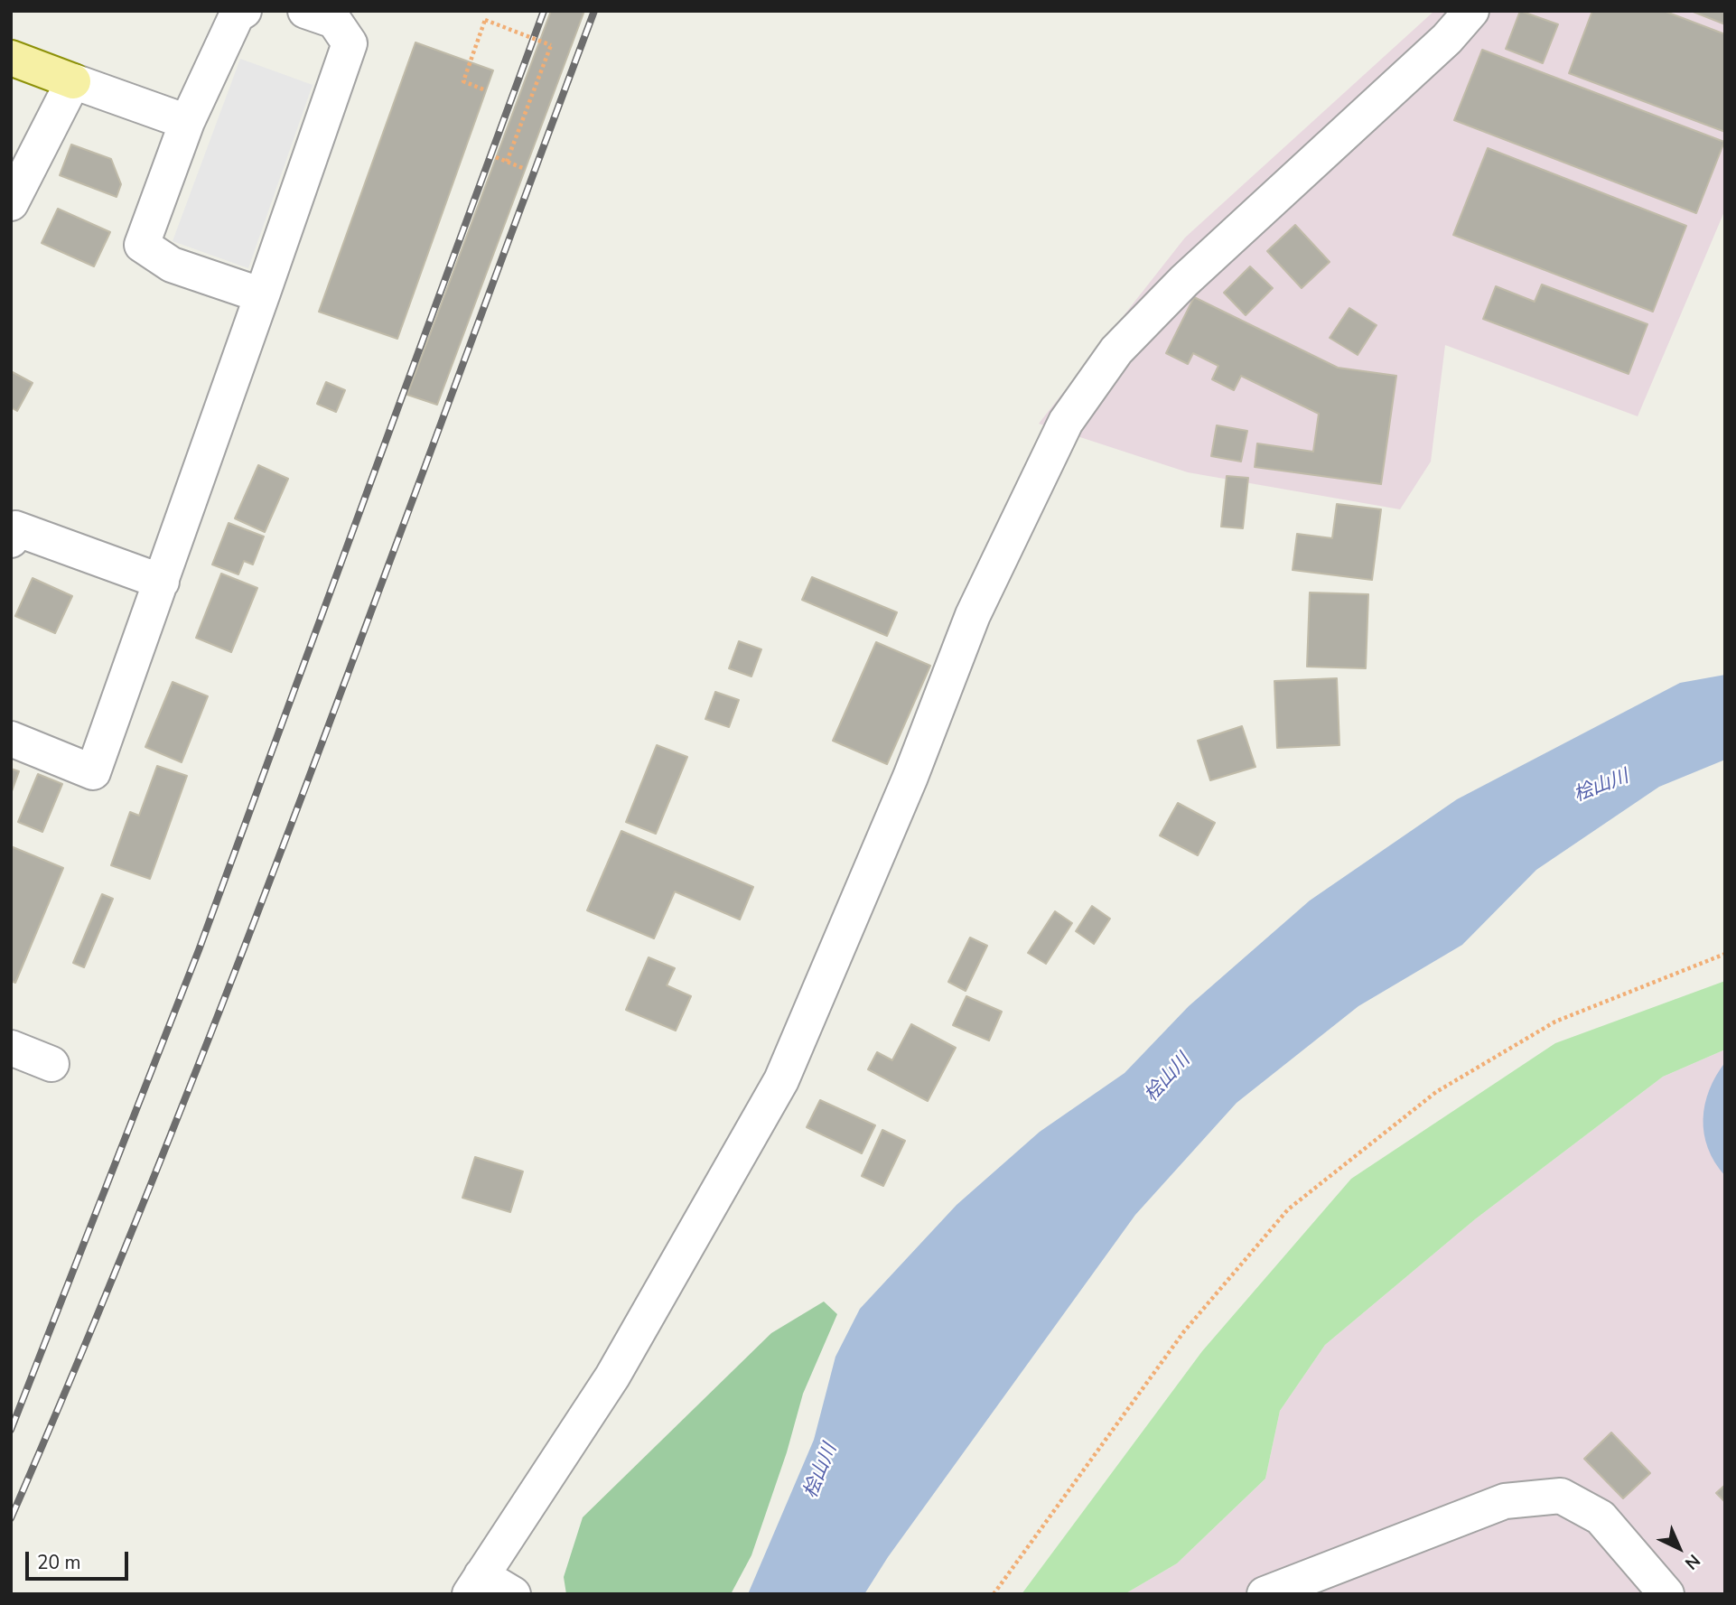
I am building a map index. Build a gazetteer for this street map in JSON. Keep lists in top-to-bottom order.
{
  "water": ["桧山川"],
  "scale_bar": "20 m",
  "north": "bottom right"
}
